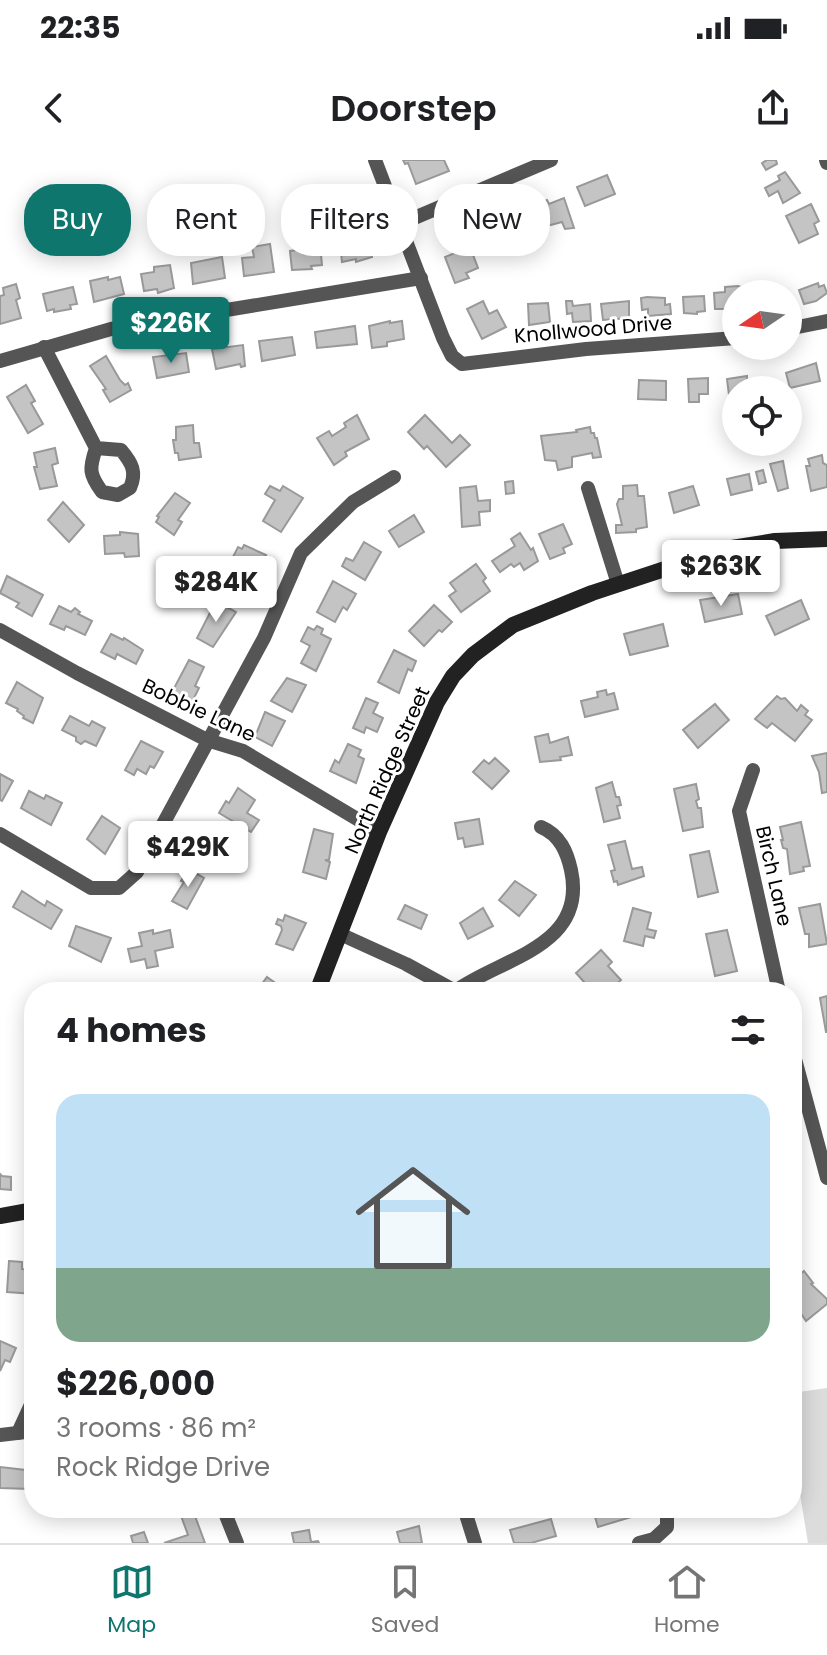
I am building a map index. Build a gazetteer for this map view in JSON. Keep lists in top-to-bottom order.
{
  "streets": {
    "street": [
      "Knollwood Drive",
      "Bobbie Lane",
      "North Ridge Street",
      "Birch Lane"
    ]
  },
  "crossings": [
    ["Bobbie Lane", "North Ridge Street"]
  ],
  "north": "left",
  "page": {
    "status": "22:35",
    "header": "Doorstep",
    "chip": [
      "Buy",
      "Rent",
      "Filters",
      "New"
    ],
    "price": [
      "$226K",
      "$263K",
      "$284K",
      "$429K"
    ],
    "heading": "4 homes",
    "list": [
      {
        "name": "$226,000",
        "note": "3 rooms · 86 m² · Rock Ridge Drive"
      }
    ],
    "tabs": ["Map", "Saved", "Home"]
  }
}
